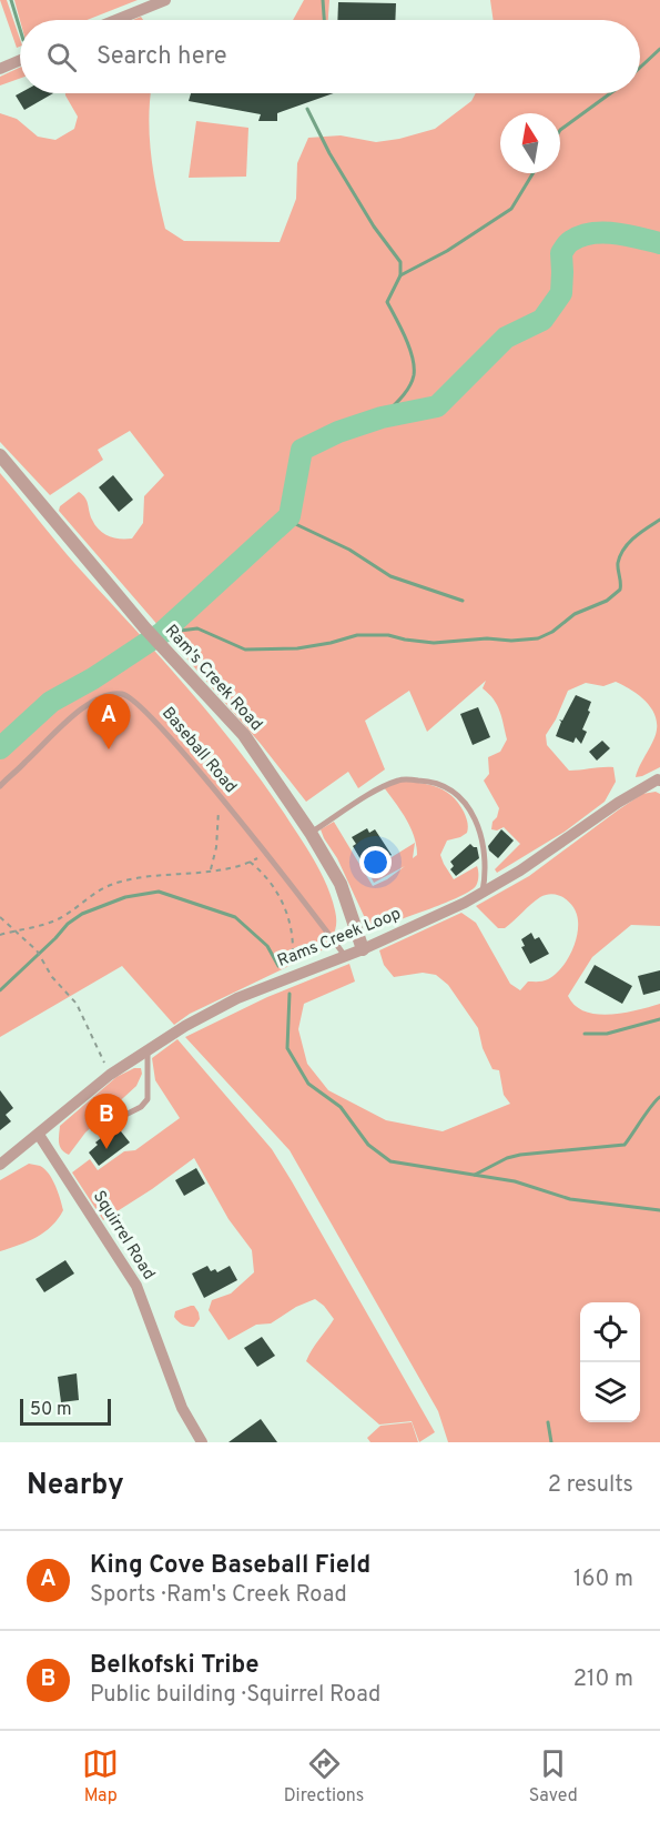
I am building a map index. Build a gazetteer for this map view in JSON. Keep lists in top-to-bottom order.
{
  "streets": {
    "street": ["Ram's Creek Road", "Rams Creek Loop", "Squirrel Road"],
    "lane": ["Baseball Road"]
  },
  "crossings": [
    ["Ram's Creek Road", "Rams Creek Loop"],
    ["Baseball Road", "Rams Creek Loop"],
    ["Rams Creek Loop", "Squirrel Road"]
  ],
  "scale_bar": "50 m",
  "north": "top",
  "page": {
    "search": "Search here",
    "pins": ["A", "B"],
    "scale": "50 m",
    "heading": ["Nearby", "2 results"],
    "list": [
      {
        "mark": "A",
        "name": "King Cove Baseball Field",
        "note": "Sports · Ram's Creek Road",
        "value": "160 m"
      },
      {
        "mark": "B",
        "name": "Belkofski Tribe",
        "note": "Public building · Squirrel Road",
        "value": "210 m"
      }
    ],
    "nav": ["Map", "Directions", "Saved"]
  }
}
